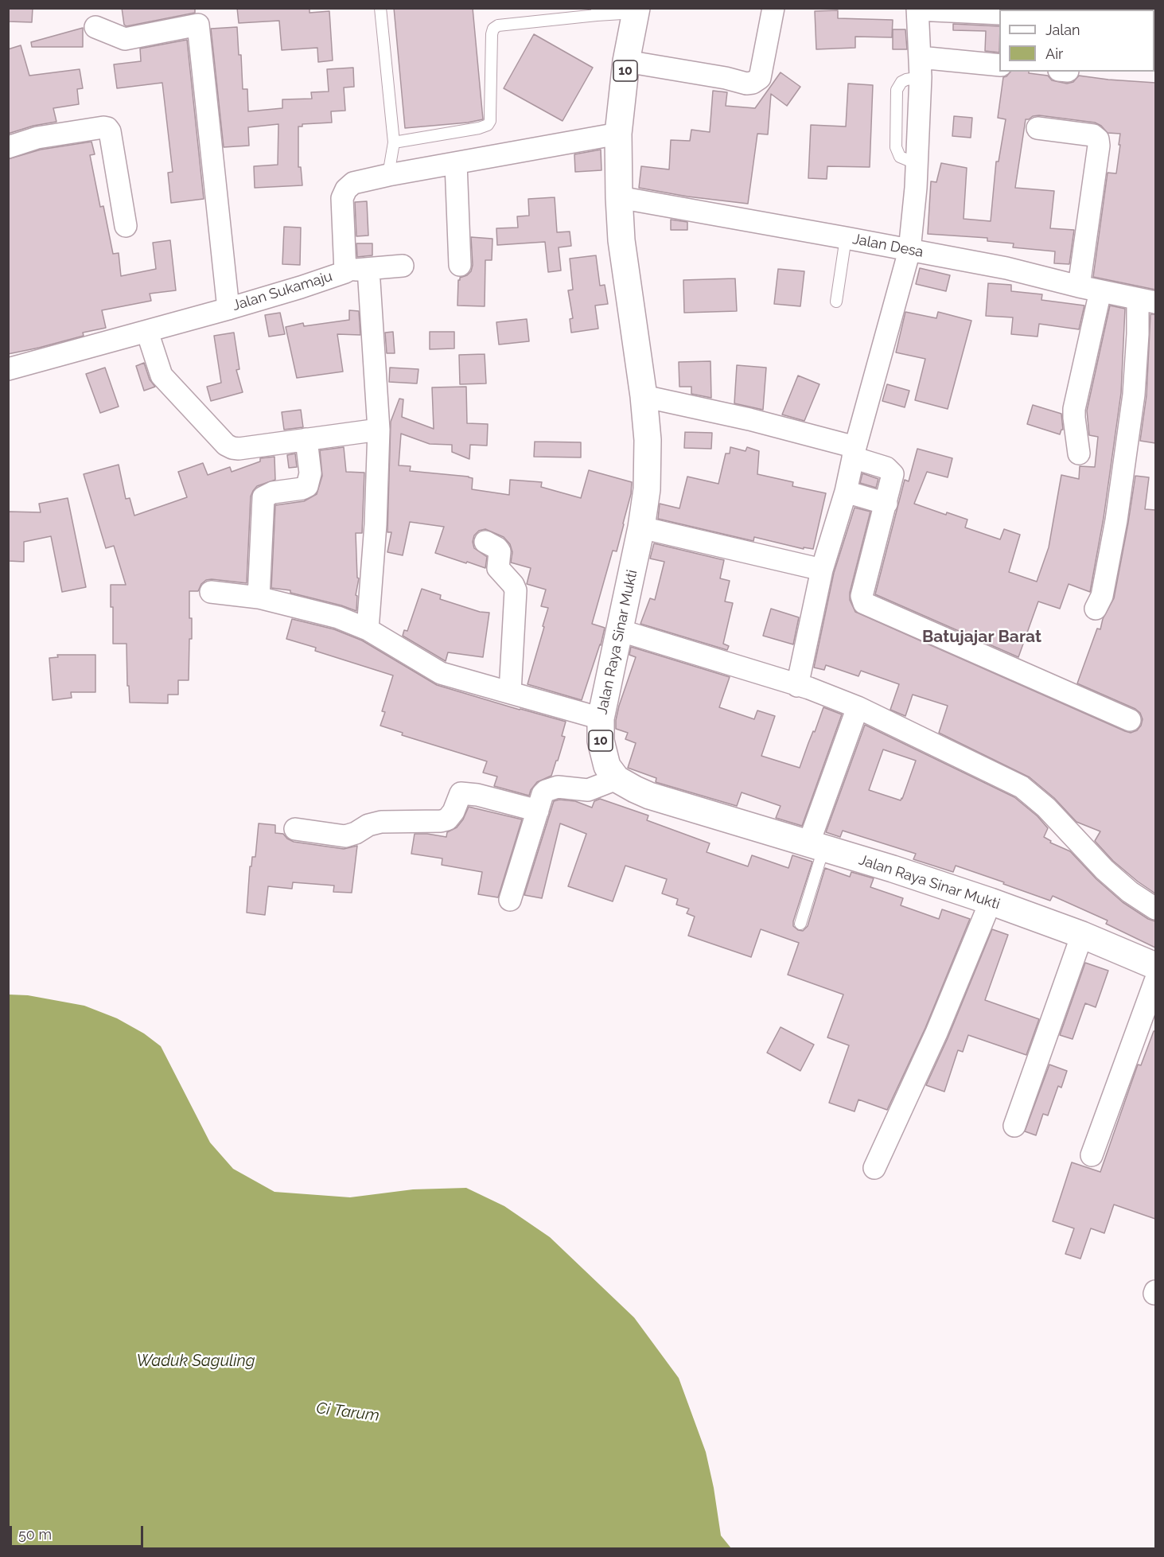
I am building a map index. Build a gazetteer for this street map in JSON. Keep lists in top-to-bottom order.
{
  "streets": {
    "highway": ["10", "Jalan Raya Sinar Mukti"],
    "street": ["Jalan Desa", "Jalan Sukamaju"]
  },
  "crossings": [
    ["10", "Jalan Sukamaju"],
    ["10", "Jalan Raya Sinar Mukti"],
    ["Jalan Desa", "Jalan Raya Sinar Mukti"],
    ["Jalan Sukamaju", "Jalan Raya Sinar Mukti"]
  ],
  "districts": ["Batujajar Barat"],
  "water": ["Waduk Saguling", "Ci Tarum"],
  "legend": ["Jalan", "Air"],
  "scale_bar": "50 m"
}
